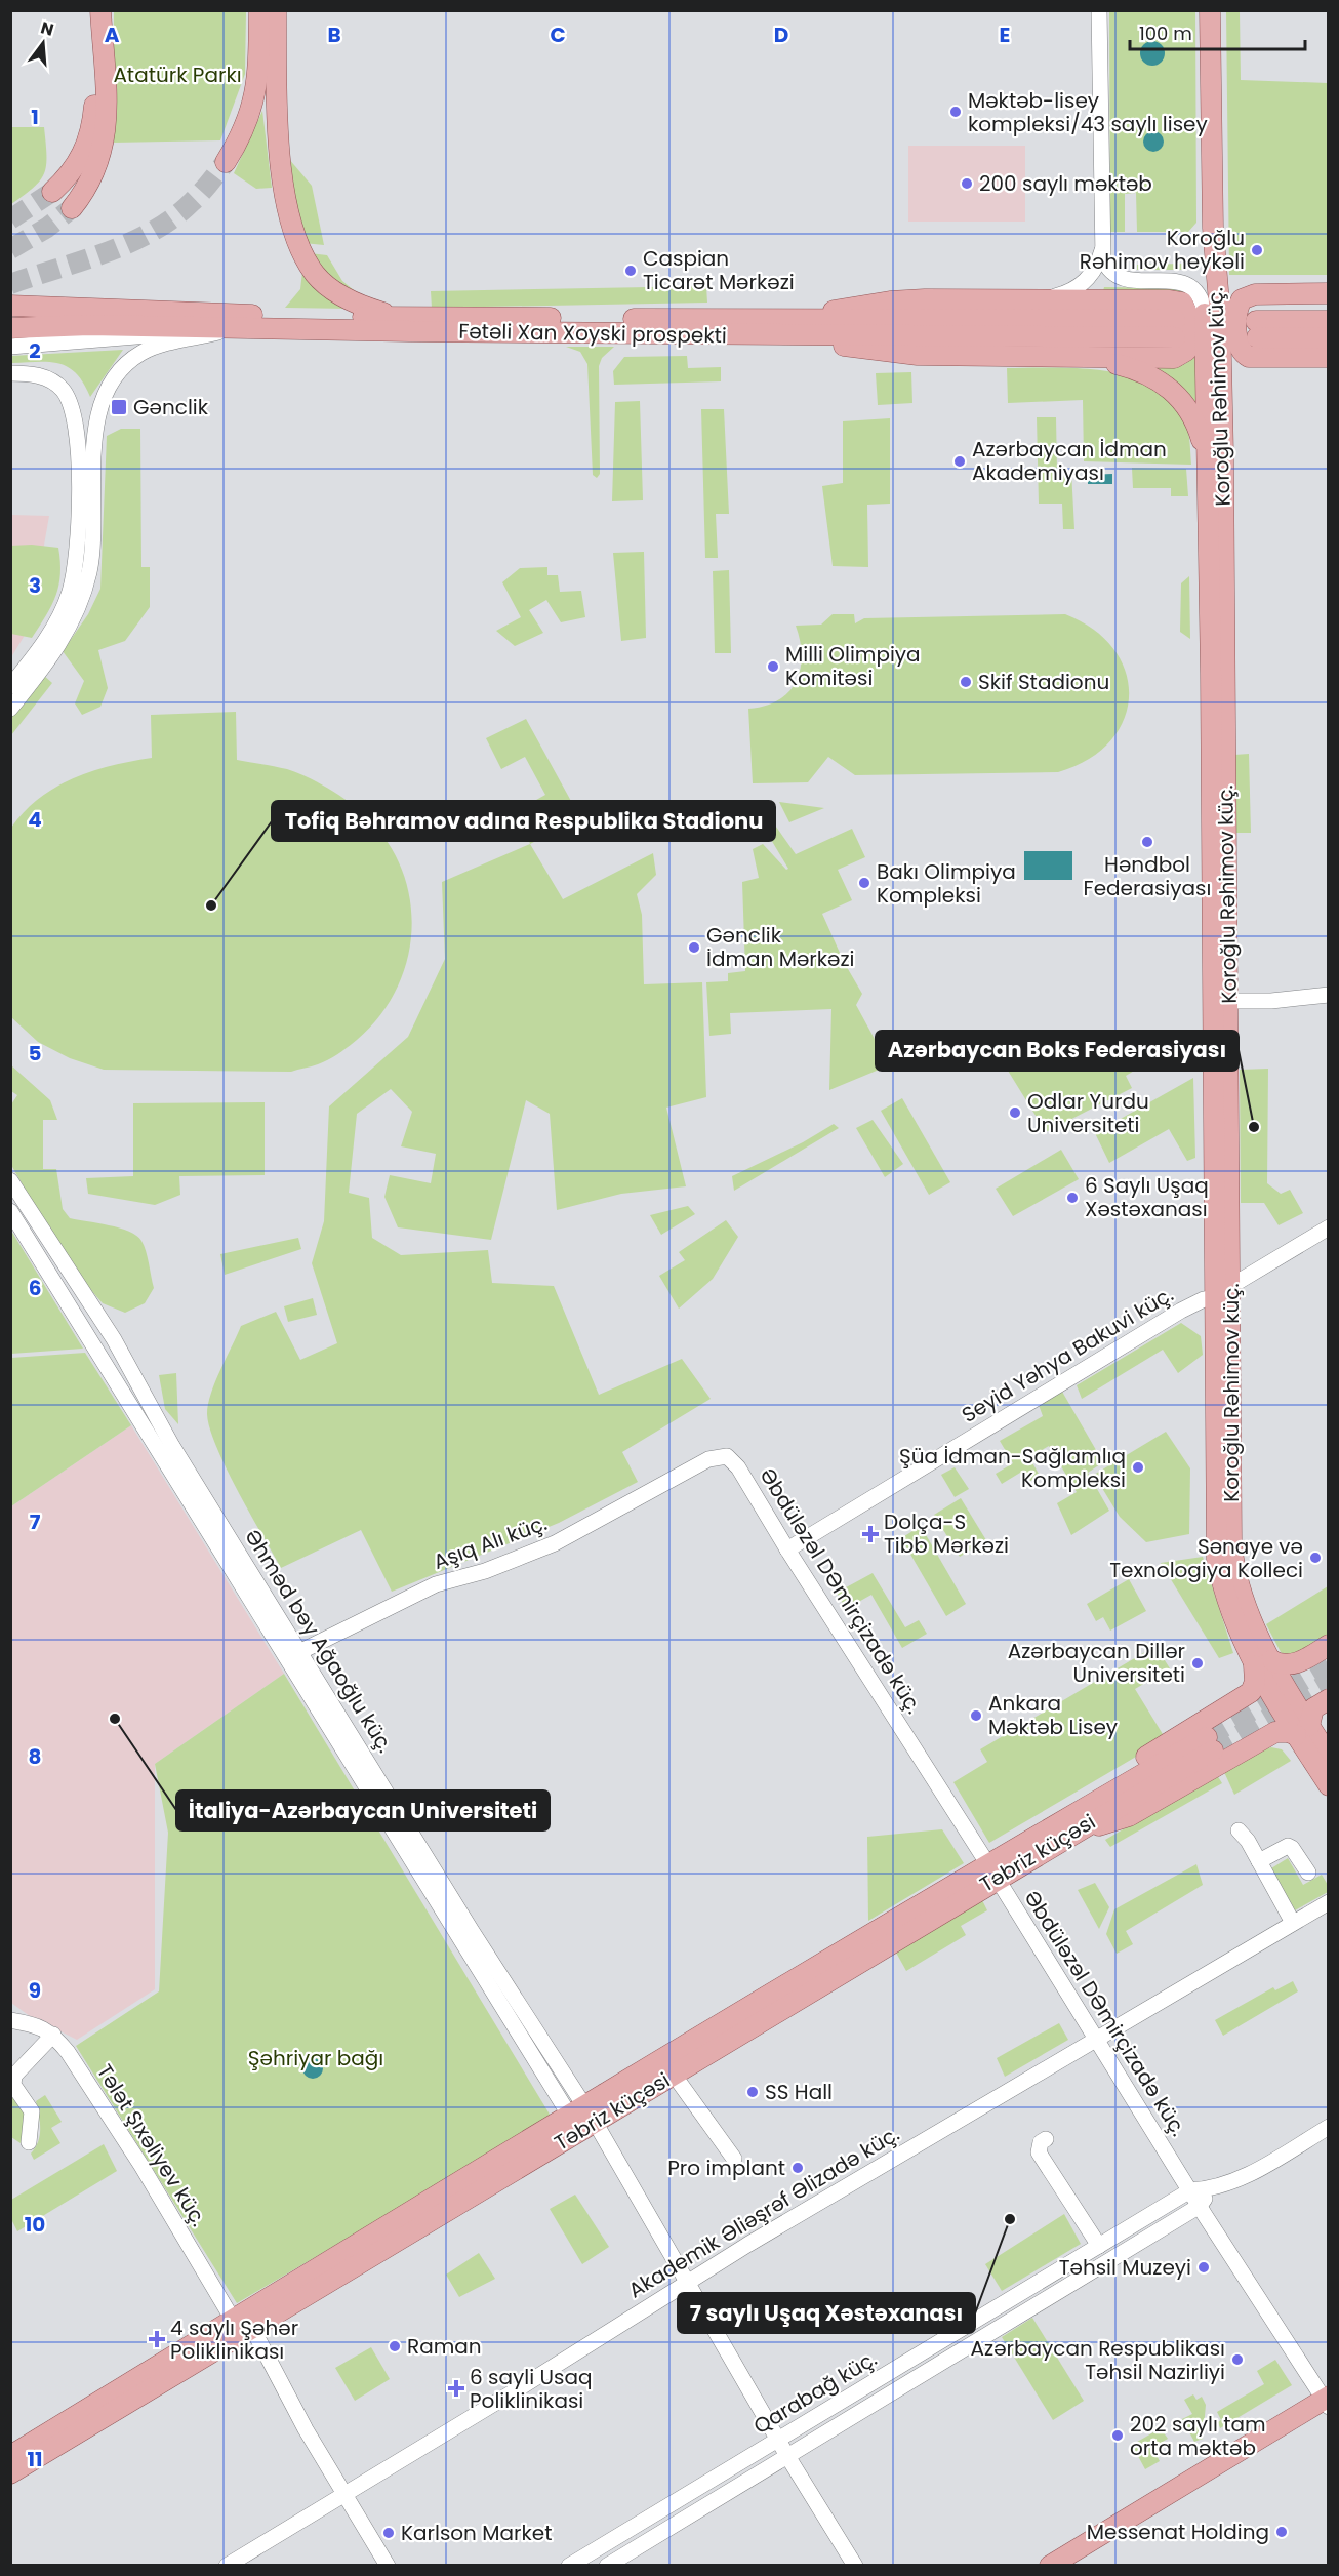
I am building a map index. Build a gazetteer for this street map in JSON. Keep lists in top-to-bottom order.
{
  "streets": {
    "main road": ["Fətəli Xan Xoyski prospekti", "Koroğlu Rəhimov küç.", "Təbriz küçəsi"],
    "street": [
      "Seyid Yəhya Bakuvi küç.",
      "Aşıq Alı küç.",
      "Əbdüləzəl DƏmirçizadə küç.",
      "Əhməd bəy Ağaoğlu küç.",
      "Tələt Şıxəliyev küç.",
      "Akademik Əliəşrəf Əlizadə küç.",
      "Qarabağ küç."
    ]
  },
  "crossings": [
    ["Koroğlu Rəhimov küç.", "Seyid Yəhya Bakuvi küç."],
    ["Seyid Yəhya Bakuvi küç.", "Əbdüləzəl DƏmirçizadə küç."],
    ["Aşıq Alı küç.", "Əbdüləzəl DƏmirçizadə küç."],
    ["Aşıq Alı küç.", "Əhməd bəy Ağaoğlu küç."],
    ["Əbdüləzəl DƏmirçizadə küç.", "Təbriz küçəsi"],
    ["Əbdüləzəl DƏmirçizadə küç.", "Akademik Əliəşrəf Əlizadə küç."],
    ["Əbdüləzəl DƏmirçizadə küç.", "Qarabağ küç."],
    ["Əhməd bəy Ağaoğlu küç.", "Təbriz küçəsi"],
    ["Əhməd bəy Ağaoğlu küç.", "Akademik Əliəşrəf Əlizadə küç."],
    ["Əhməd bəy Ağaoğlu küç.", "Qarabağ küç."],
    ["Təbriz küçəsi", "Tələt Şıxəliyev küç."]
  ],
  "parks": ["Atatürk Parkı", "Şəhriyar bağı"],
  "places": {
    "other": [
      "Məktəb-lisey kompleksi/43 saylı lisey",
      "200 saylı məktəb",
      "Koroğlu Rəhimov heykəli",
      "Caspian Ticarət Mərkəzi",
      "Azərbaycan İdman Akademiyası",
      "Milli Olimpiya Komitəsi",
      "Skif Stadionu",
      "Həndbol Federasiyası",
      "Bakı Olimpiya Kompleksi",
      "Tofiq Bəhramov adına Respublika Stadionu",
      "Gənclik İdman Mərkəzi",
      "Odlar Yurdu Universiteti",
      "Azərbaycan Boks Federasiyası",
      "6 Saylı Uşaq Xəstəxanası",
      "Şüa İdman-Sağlamlıq Kompleksi",
      "Sənaye və Texnologiya Kolleci",
      "Azərbaycan Dillər Universiteti",
      "Ankara Məktəb Lisey",
      "İtaliya-Azərbaycan Universiteti",
      "SS Hall",
      "Pro implant",
      "7 saylı Uşaq Xəstəxanası",
      "Təhsil Muzeyi",
      "Raman",
      "Azərbaycan Respublikası Təhsil Nazirliyi",
      "202 saylı tam orta məktəb",
      "Messenat Holding",
      "Karlson Market"
    ],
    "transit": ["Gənclik"],
    "health": ["Dolça-S Tibb Mərkəzi", "4 saylı Şəhər Poliklinikası", "6 sayli Usaq Poliklinikasi"]
  },
  "scale_bar": "100 m",
  "north": "top",
  "grid": {
    "columns": [
      "A",
      "B",
      "C",
      "D",
      "E"
    ],
    "rows": [
      "1",
      "2",
      "3",
      "4",
      "5",
      "6",
      "7",
      "8",
      "9",
      "10",
      "11"
    ]
  }
}
